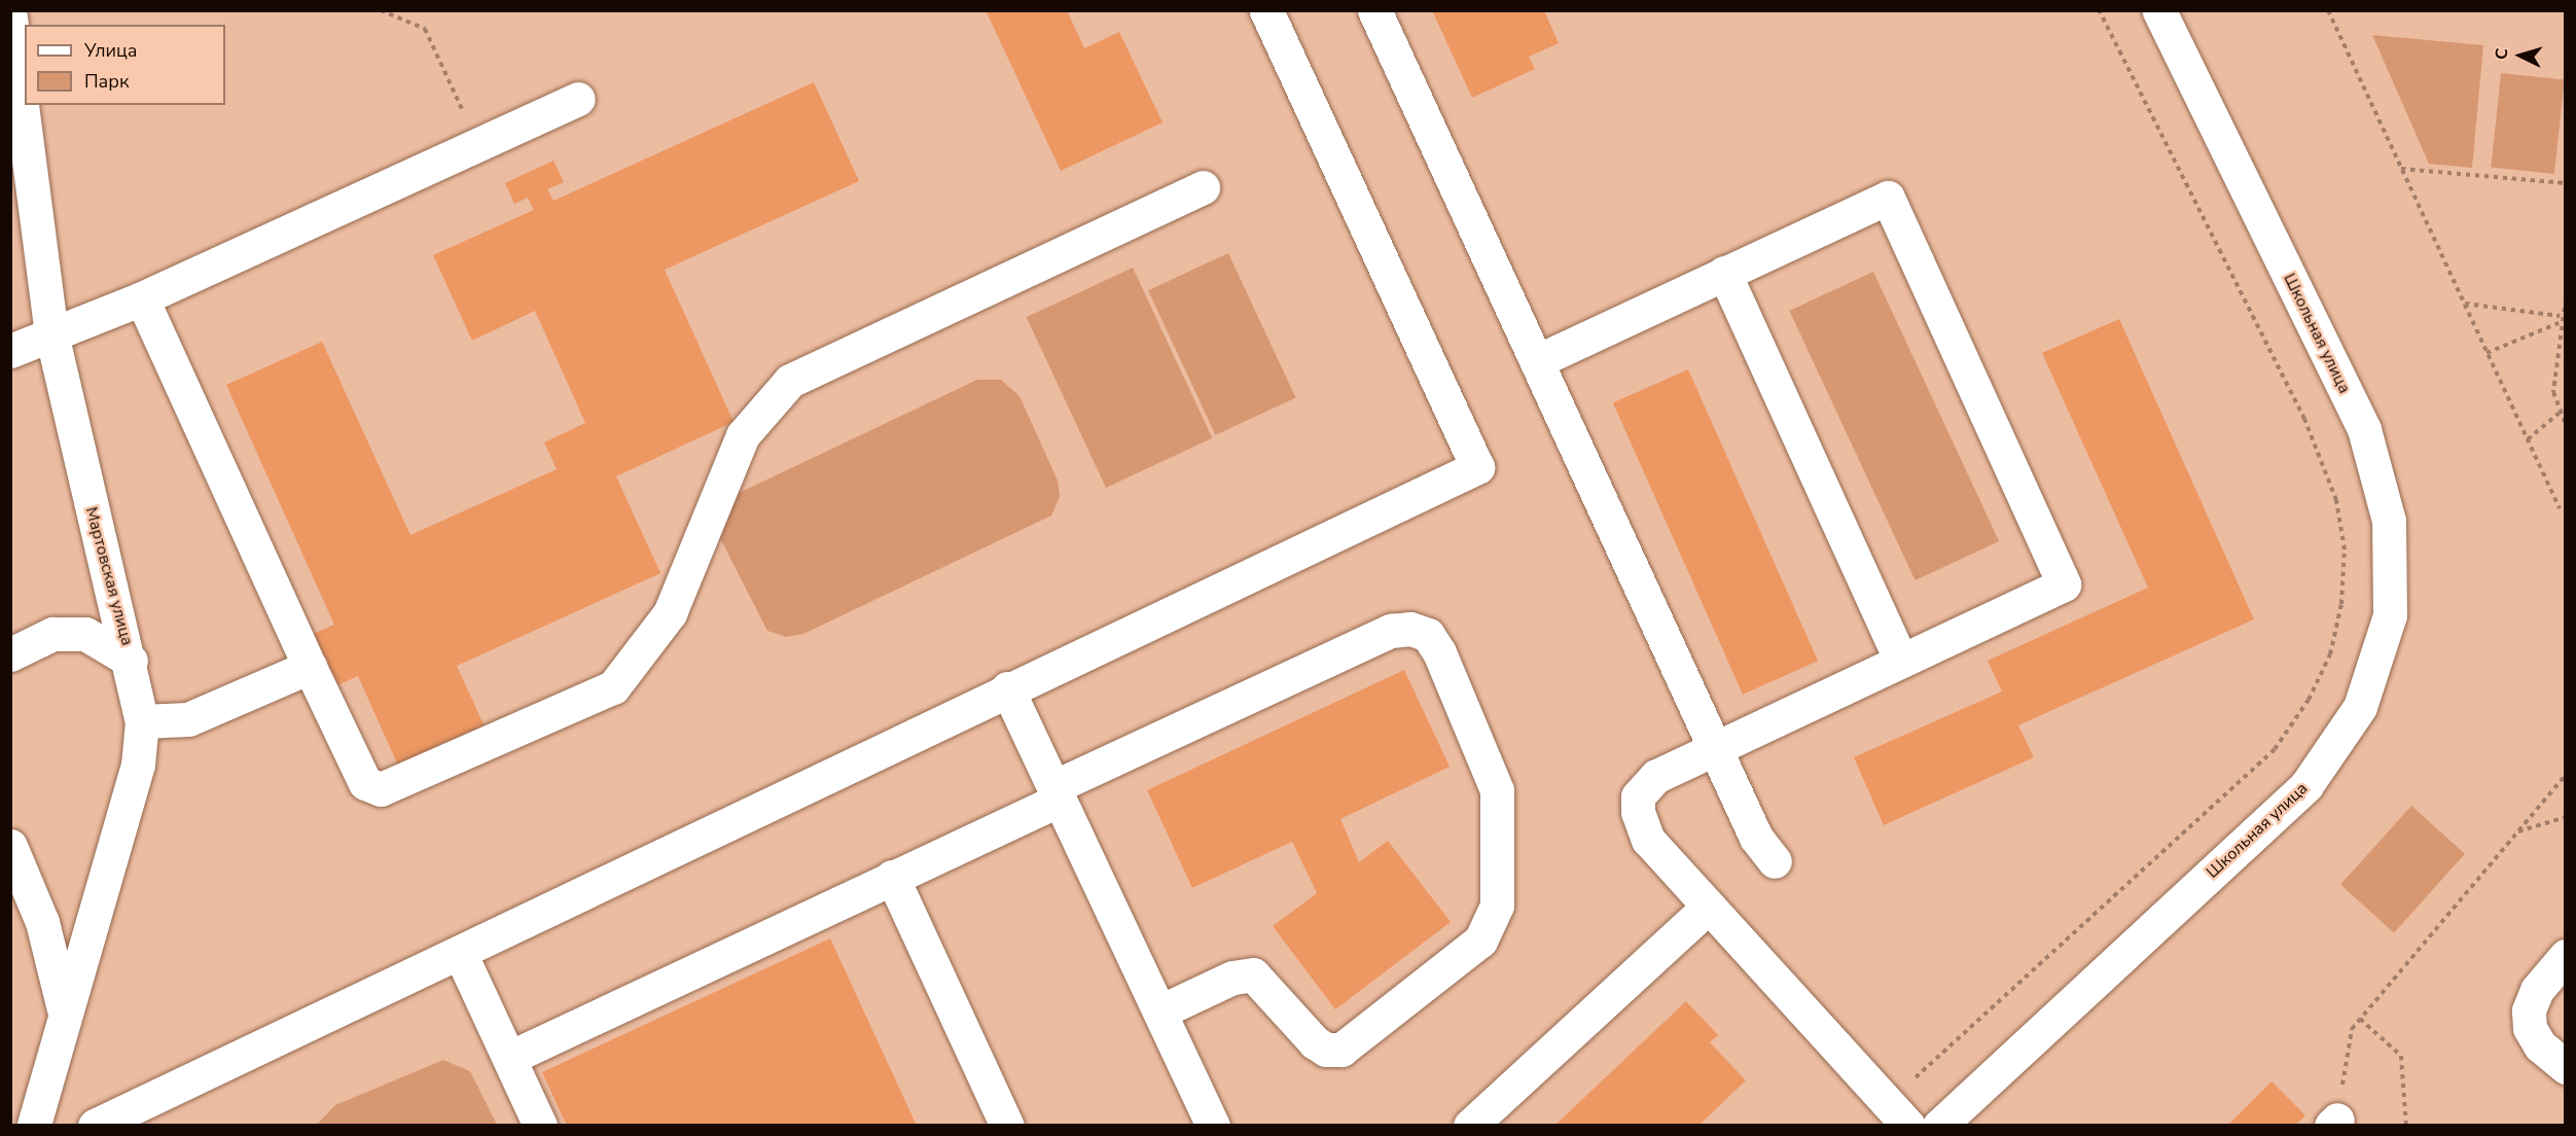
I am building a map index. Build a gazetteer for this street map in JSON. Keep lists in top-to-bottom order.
{
  "streets": {
    "street": ["Школьная улица", "Мартовская улица"]
  },
  "legend": ["Улица", "Парк"],
  "north": "left"
}
